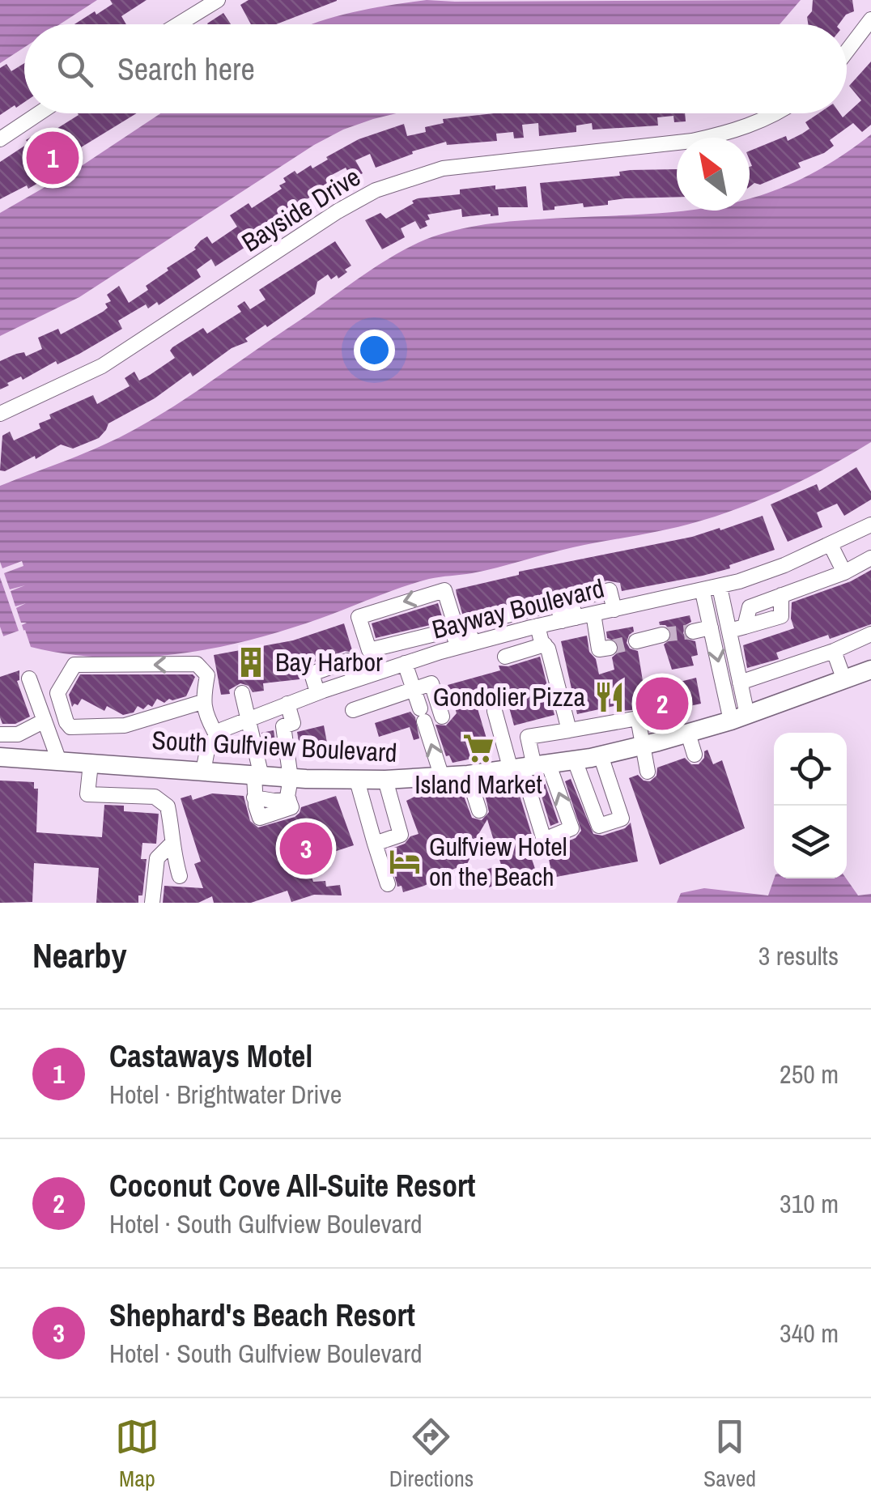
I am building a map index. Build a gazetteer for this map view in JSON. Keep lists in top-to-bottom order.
{
  "streets": {
    "main road": ["South Gulfview Boulevard"],
    "street": ["Bayside Drive", "Bayway Boulevard"]
  },
  "places": {
    "building": ["Bay Harbor"],
    "restaurant": ["Gondolier Pizza"],
    "supermarket": ["Island Market"],
    "hotel": ["Gulfview Hotel on the Beach"]
  },
  "north": "top left",
  "page": {
    "search": "Search here",
    "pins": ["1", "2", "3"],
    "heading": ["Nearby", "3 results"],
    "list": [
      {
        "mark": "1",
        "name": "Castaways Motel",
        "note": "Hotel · Brightwater Drive",
        "value": "250 m"
      },
      {
        "mark": "2",
        "name": "Coconut Cove All-Suite Resort",
        "note": "Hotel · South Gulfview Boulevard",
        "value": "310 m"
      },
      {
        "mark": "3",
        "name": "Shephard's Beach Resort",
        "note": "Hotel · South Gulfview Boulevard",
        "value": "340 m"
      }
    ],
    "nav": ["Map", "Directions", "Saved"]
  }
}
